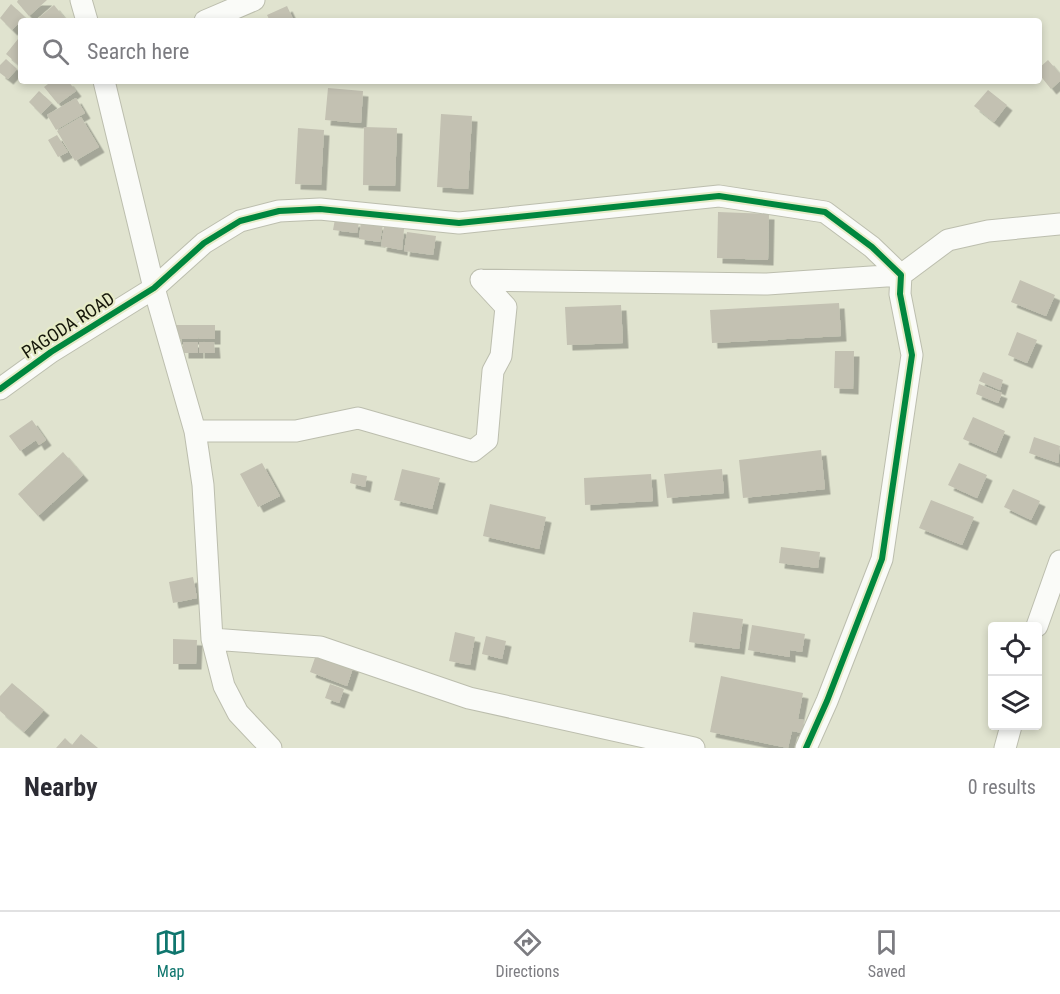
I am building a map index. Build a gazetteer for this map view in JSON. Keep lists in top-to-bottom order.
{
  "streets": {
    "street": ["PAGODA ROAD"]
  },
  "page": {
    "search": "Search here",
    "heading": ["Nearby", "0 results"],
    "nav": ["Map", "Directions", "Saved"]
  }
}
